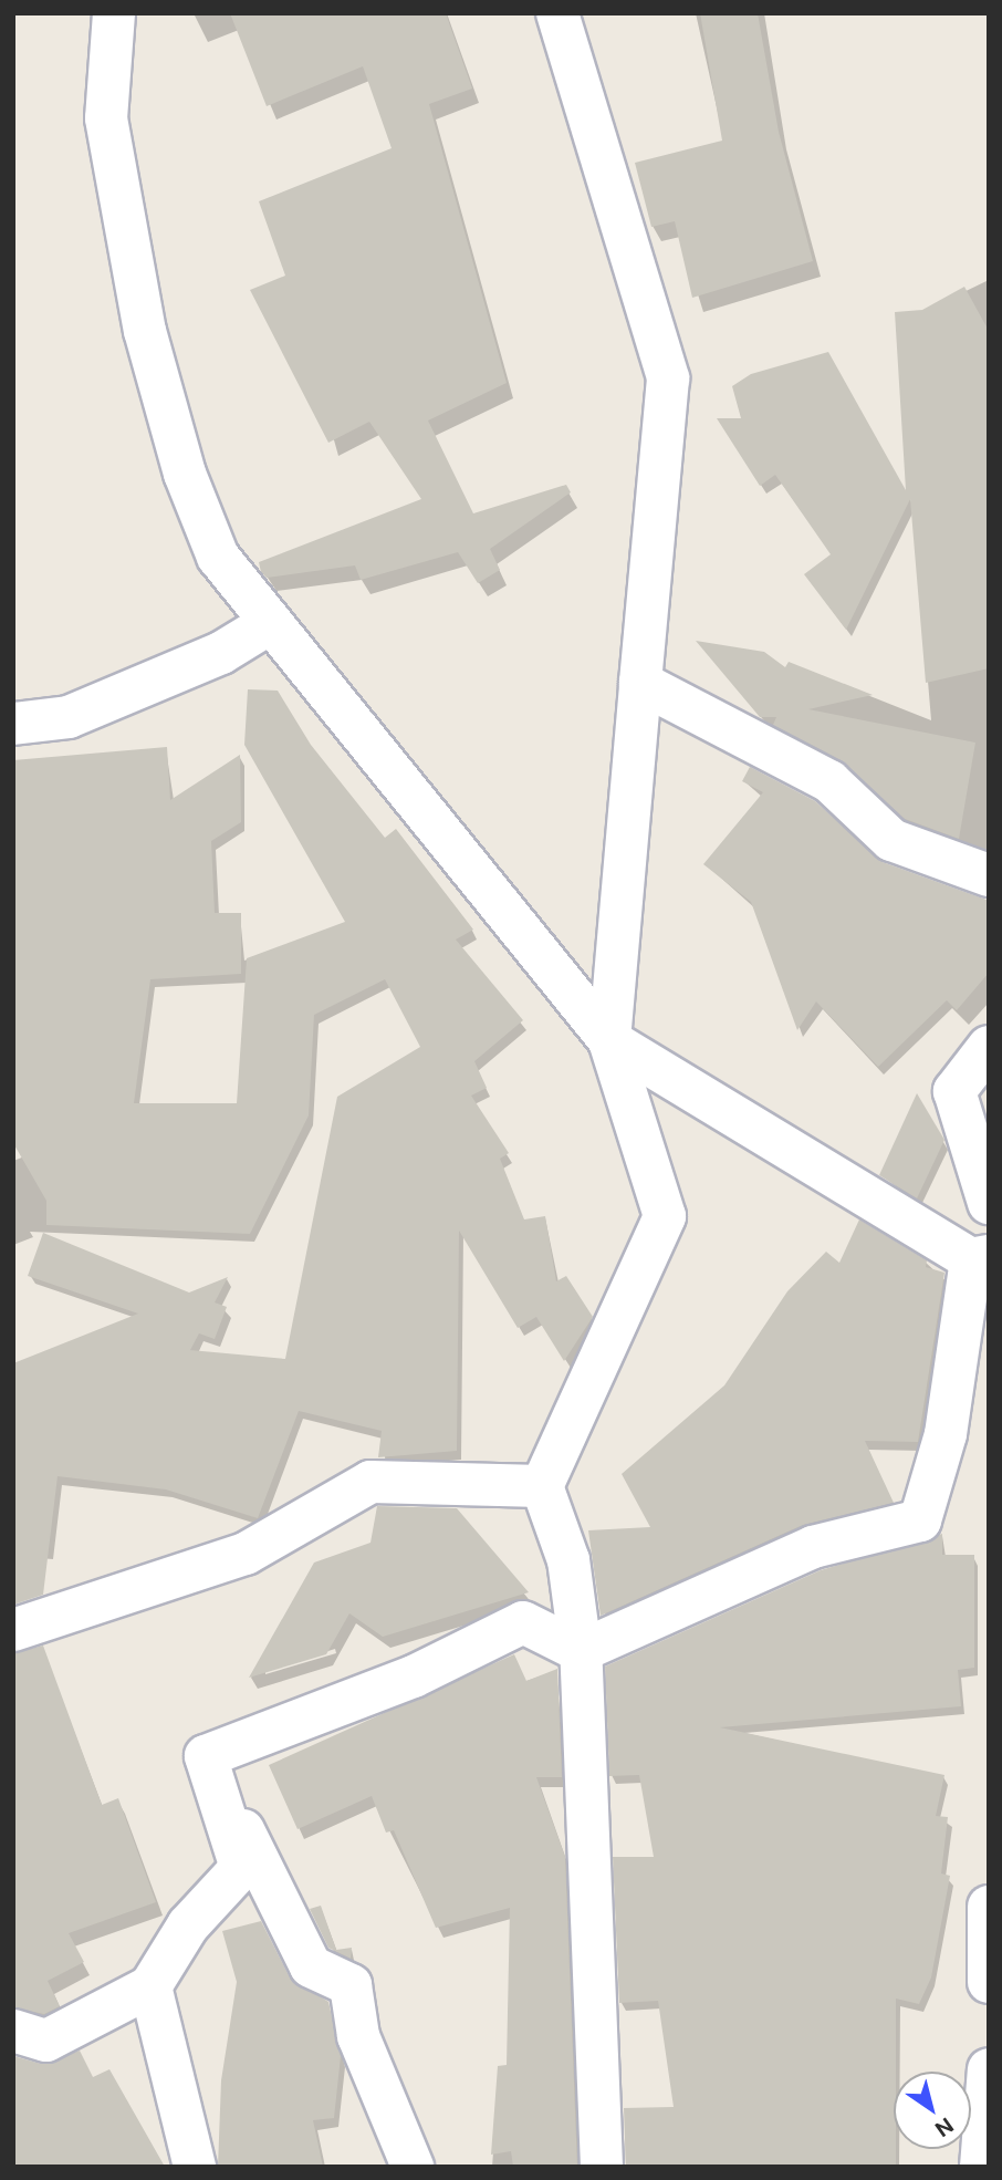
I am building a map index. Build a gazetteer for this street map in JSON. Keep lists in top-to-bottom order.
{
  "north": "bottom right"
}
